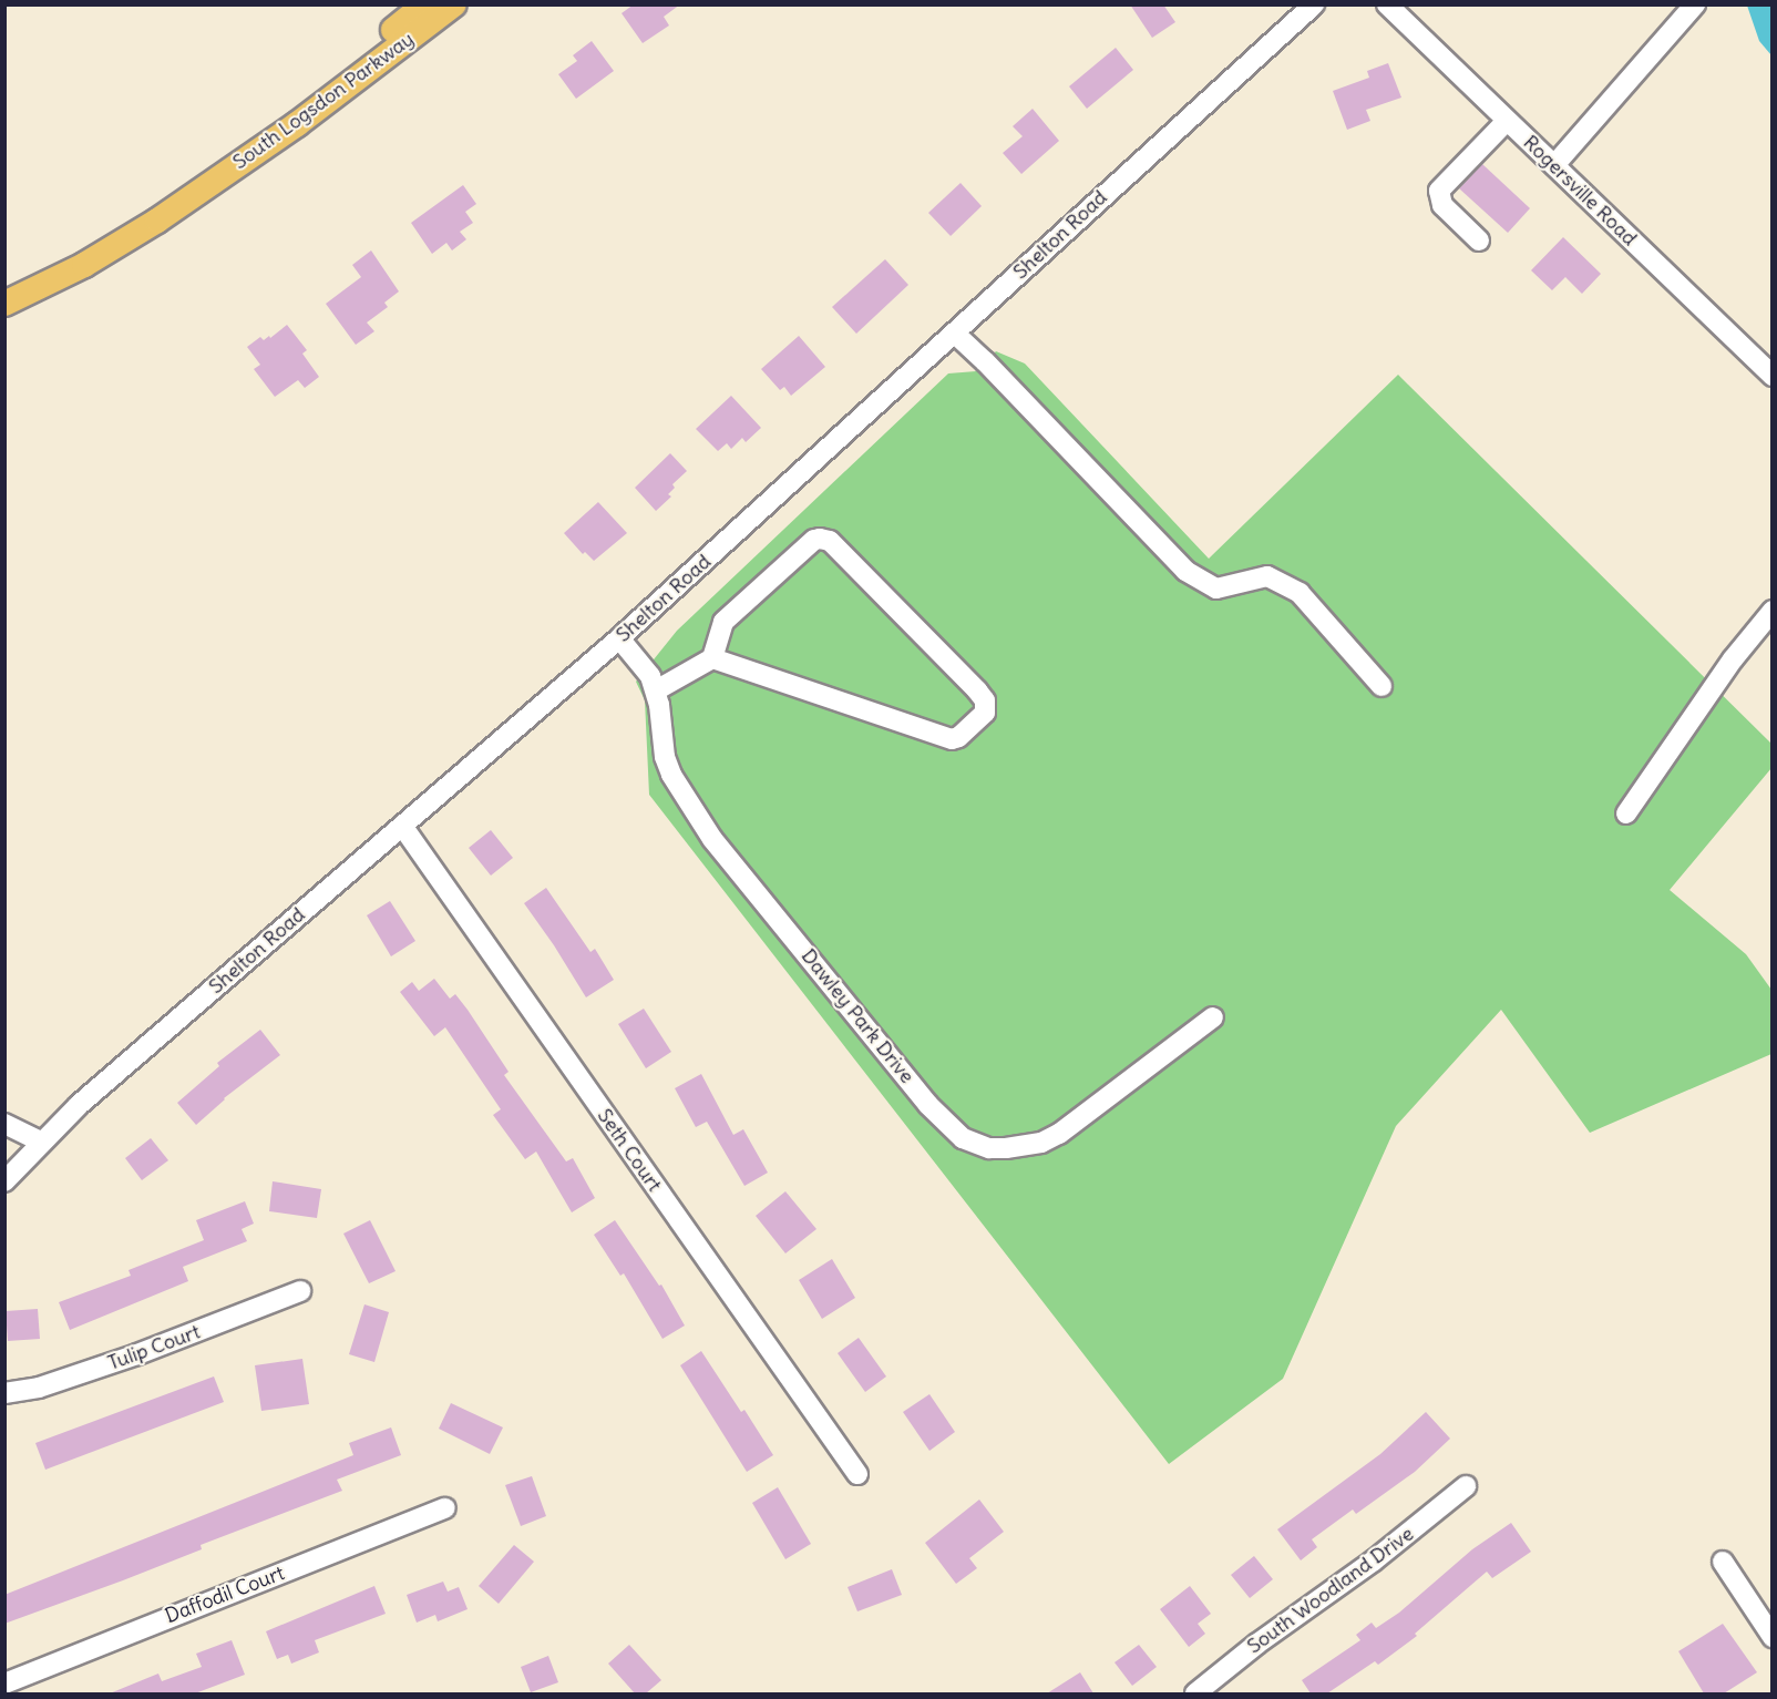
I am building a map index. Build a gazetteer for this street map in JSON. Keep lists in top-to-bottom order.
{
  "streets": {
    "main road": ["South Logsdon Parkway"],
    "street": [
      "Rogersville Road",
      "Shelton Road",
      "Dawley Park Drive",
      "Seth Court",
      "Tulip Court",
      "South Woodland Drive",
      "Daffodil Court"
    ]
  },
  "crossings": [
    ["Shelton Road", "Dawley Park Drive"],
    ["Shelton Road", "Seth Court"]
  ]
}
